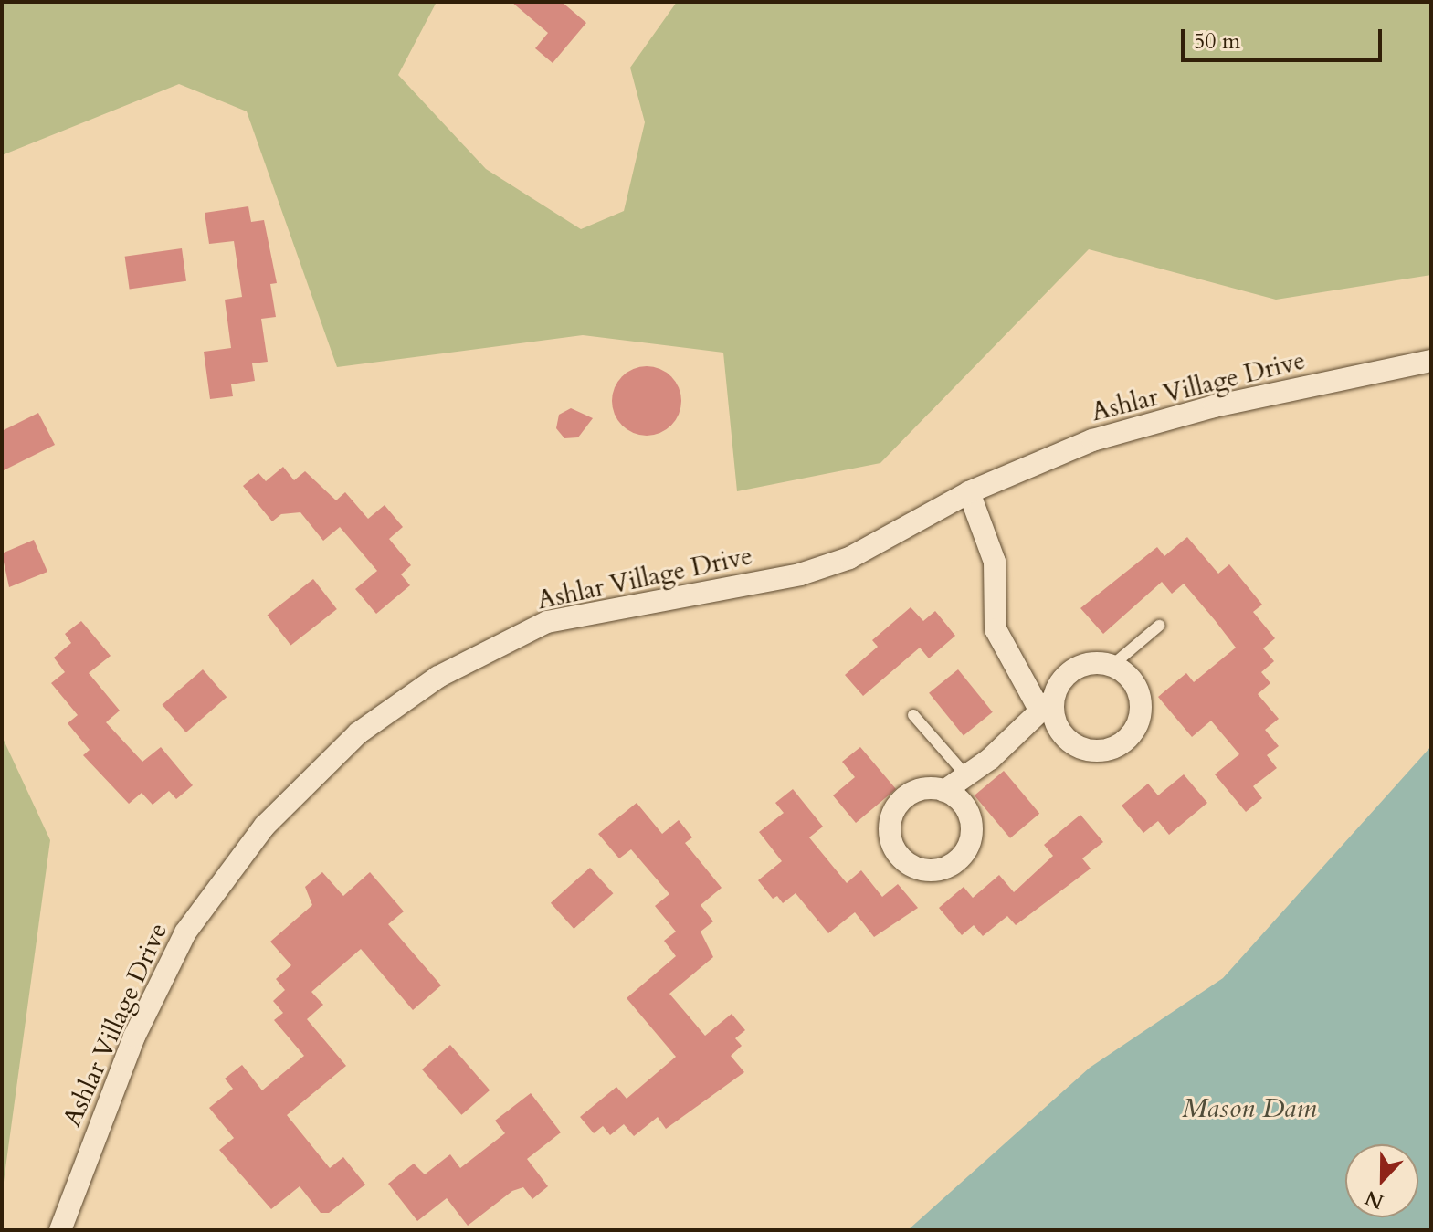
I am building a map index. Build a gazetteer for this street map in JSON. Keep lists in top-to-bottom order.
{
  "streets": {
    "street": ["Ashlar Village Drive"]
  },
  "water": ["Mason Dam"],
  "scale_bar": "50 m",
  "north": "bottom"
}
